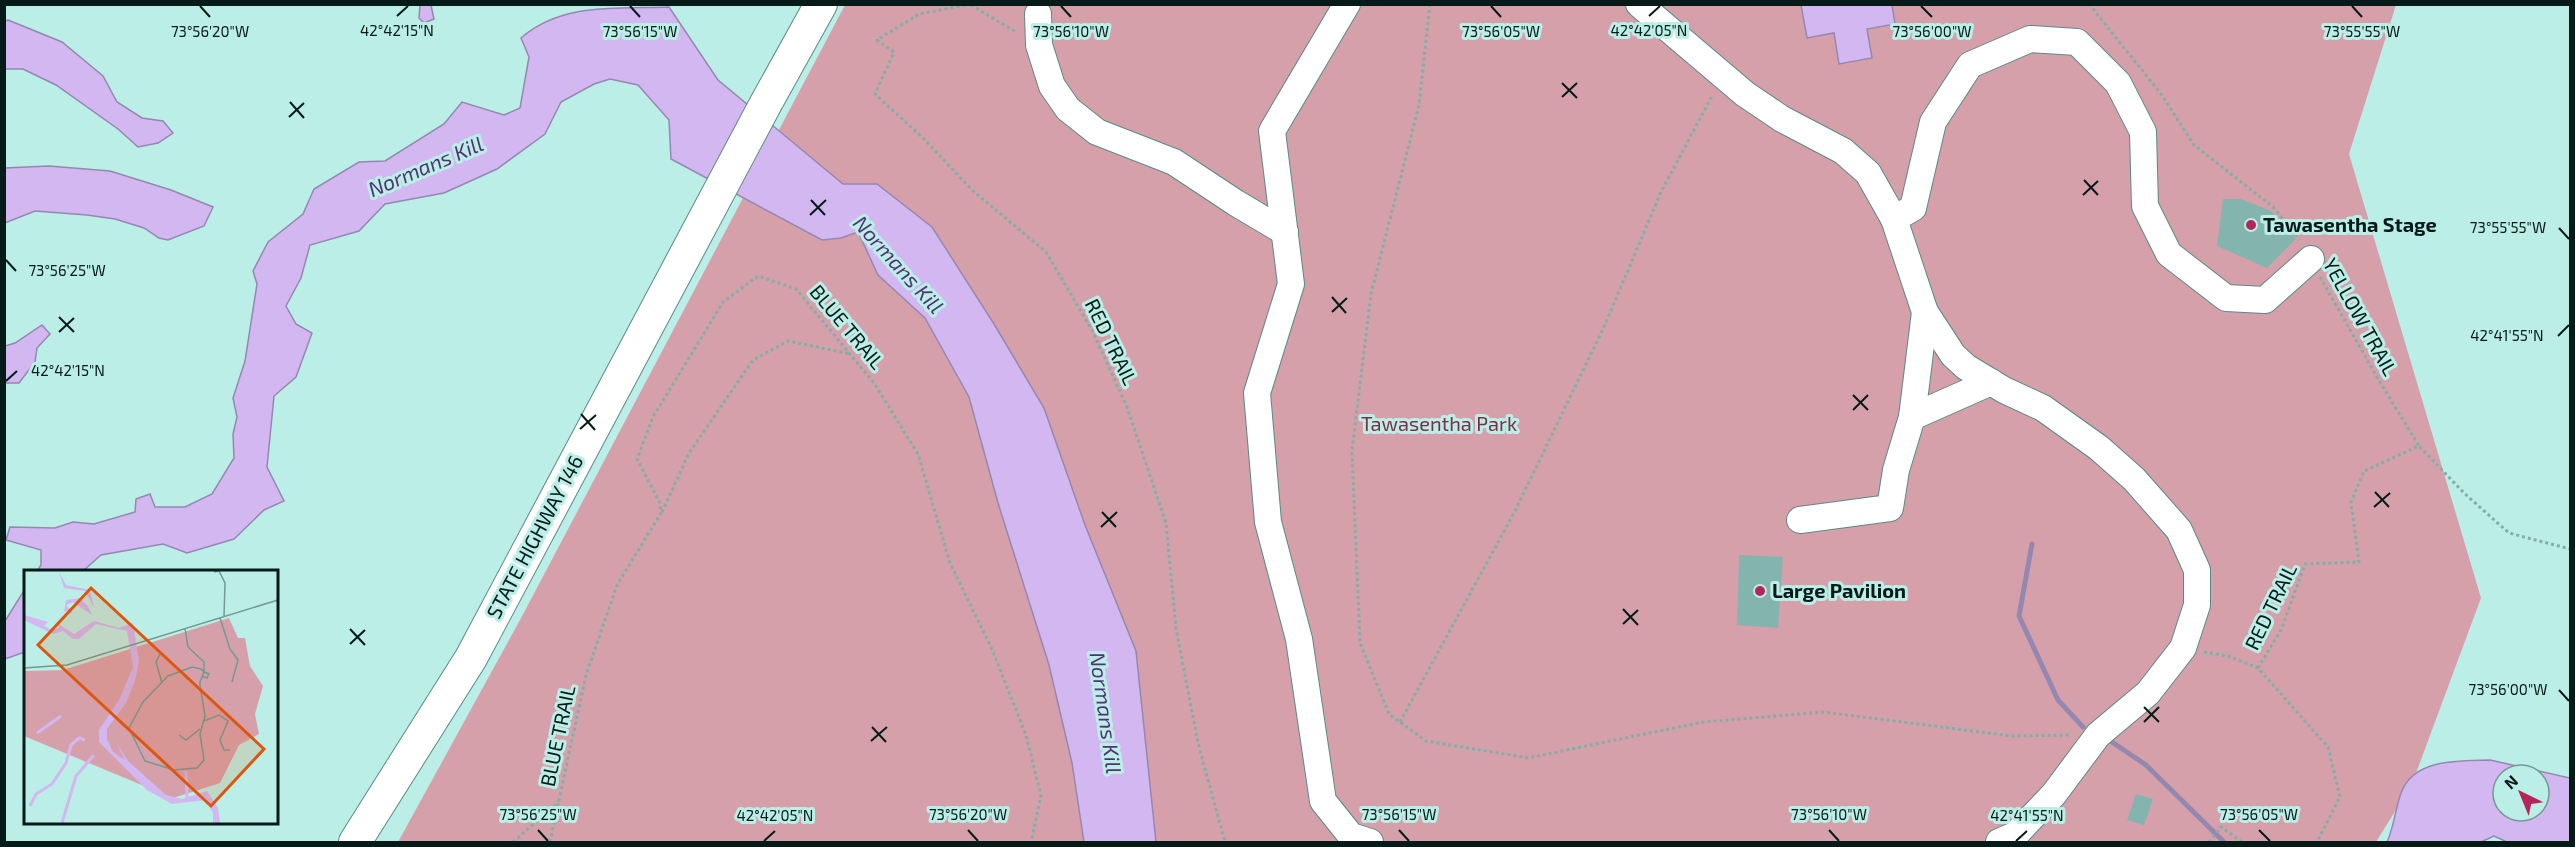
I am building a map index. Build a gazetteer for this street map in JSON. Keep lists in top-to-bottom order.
{
  "streets": {
    "main road": ["STATE HIGHWAY 146"],
    "path": ["YELLOW TRAIL", "BLUE TRAIL", "RED TRAIL"]
  },
  "crossings": [
    ["YELLOW TRAIL", "RED TRAIL"]
  ],
  "water": ["Normans Kill"],
  "parks": ["Tawasentha Park"],
  "places": ["Tawasentha Stage", "Large Pavilion"],
  "north": "top left",
  "coordinates": [
    "42°42'15\"N",
    "42°42'05\"N",
    "73°56'15\"W",
    "73°56'10\"W",
    "73°55'55\"W",
    "73°56'20\"W",
    "73°56'05\"W",
    "73°56'00\"W",
    "73°56'25\"W",
    "42°41'55\"N"
  ]
}
